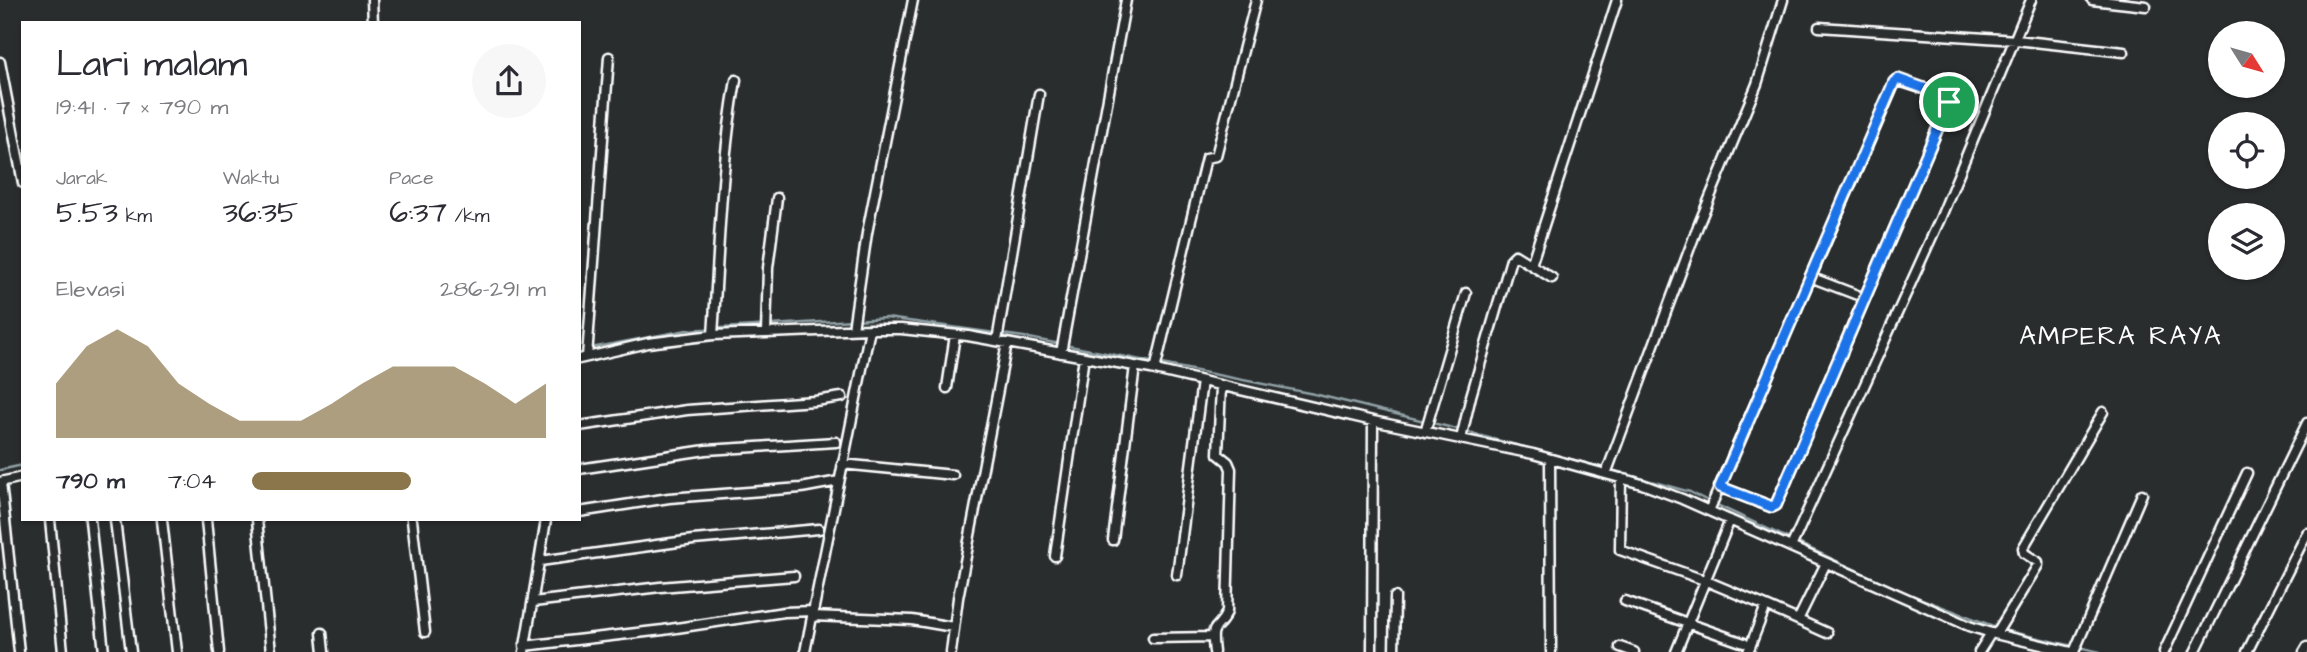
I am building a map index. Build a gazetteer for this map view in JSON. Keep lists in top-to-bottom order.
{
  "districts": ["AMPERA RAYA"],
  "north": "bottom right",
  "page": {
    "heading": ["Lari malam", "19:41 · 7 × 790 m"],
    "stats": [
      ["Jarak", "5.53 km"],
      ["Waktu", "36:35"],
      ["Pace", "6:37 /km"]
    ],
    "chart": ["Elevasi", "286–291 m"],
    "list": [
      {
        "name": "790 m",
        "note": "7:04"
      }
    ]
  }
}
